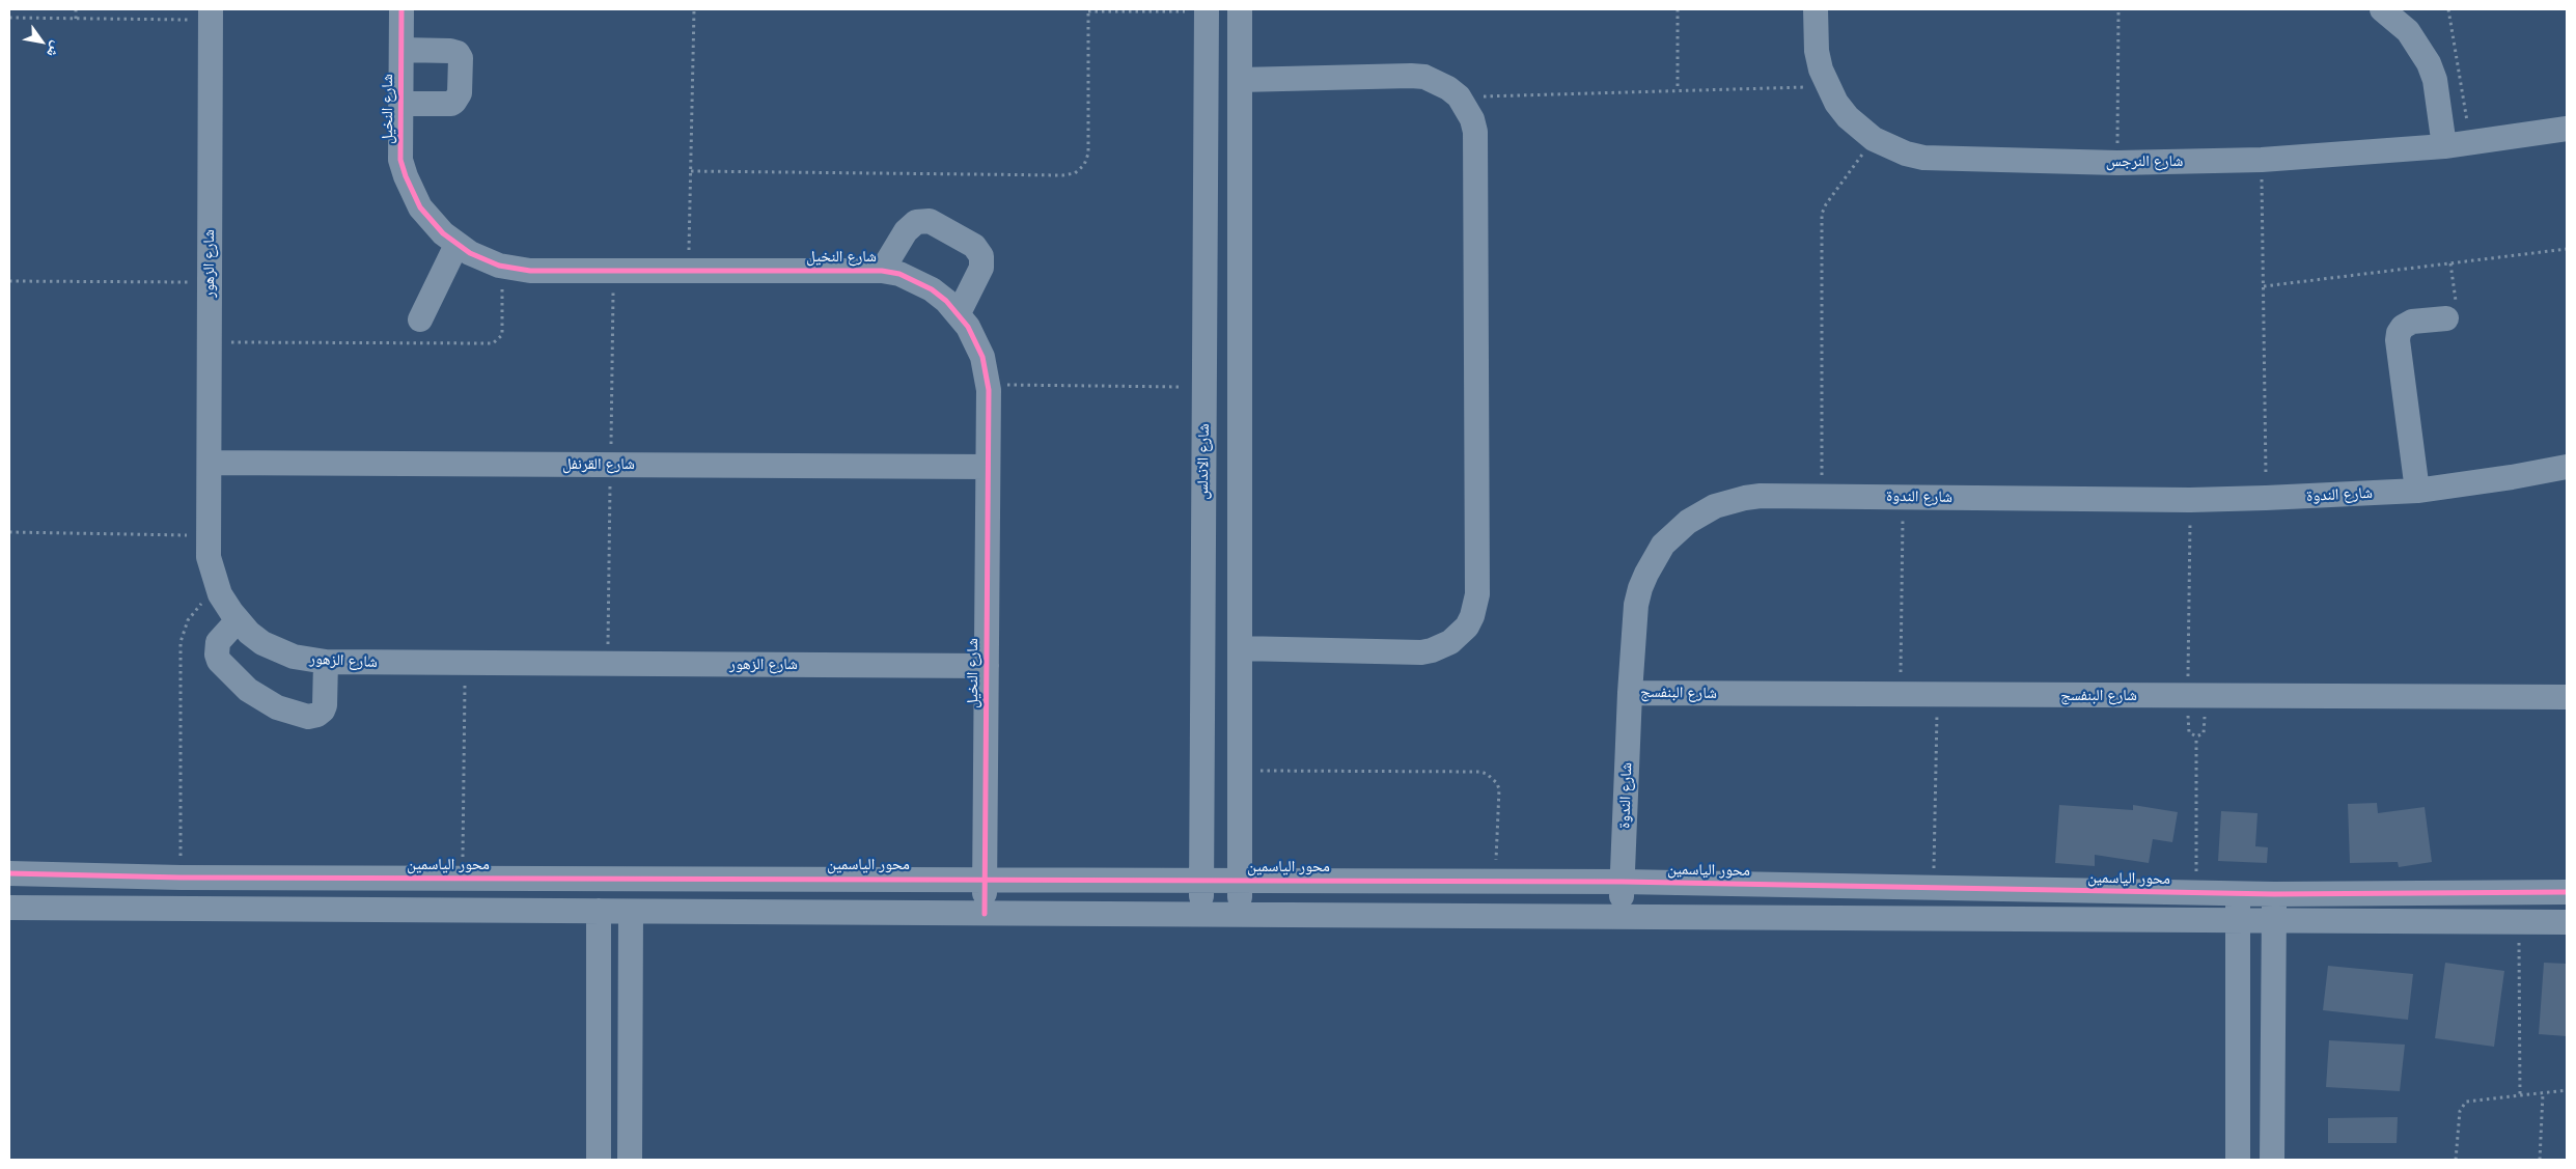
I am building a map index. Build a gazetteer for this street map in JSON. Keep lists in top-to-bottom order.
{
  "streets": {
    "street": [
      "شارع النخيل",
      "شارع النرجس",
      "شارع الزهور",
      "شارع الاندلس",
      "شارع القرنفل",
      "شارع الندوة",
      "شارع البنفسج",
      "محور الياسمين"
    ]
  },
  "crossings": [
    ["شارع النخيل", "شارع الزهور"],
    ["شارع النخيل", "شارع القرنفل"],
    ["شارع النخيل", "محور الياسمين"],
    ["شارع الزهور", "شارع القرنفل"],
    ["شارع الاندلس", "محور الياسمين"],
    ["شارع الندوة", "شارع البنفسج"],
    ["شارع الندوة", "محور الياسمين"]
  ],
  "north": "bottom right"
}
